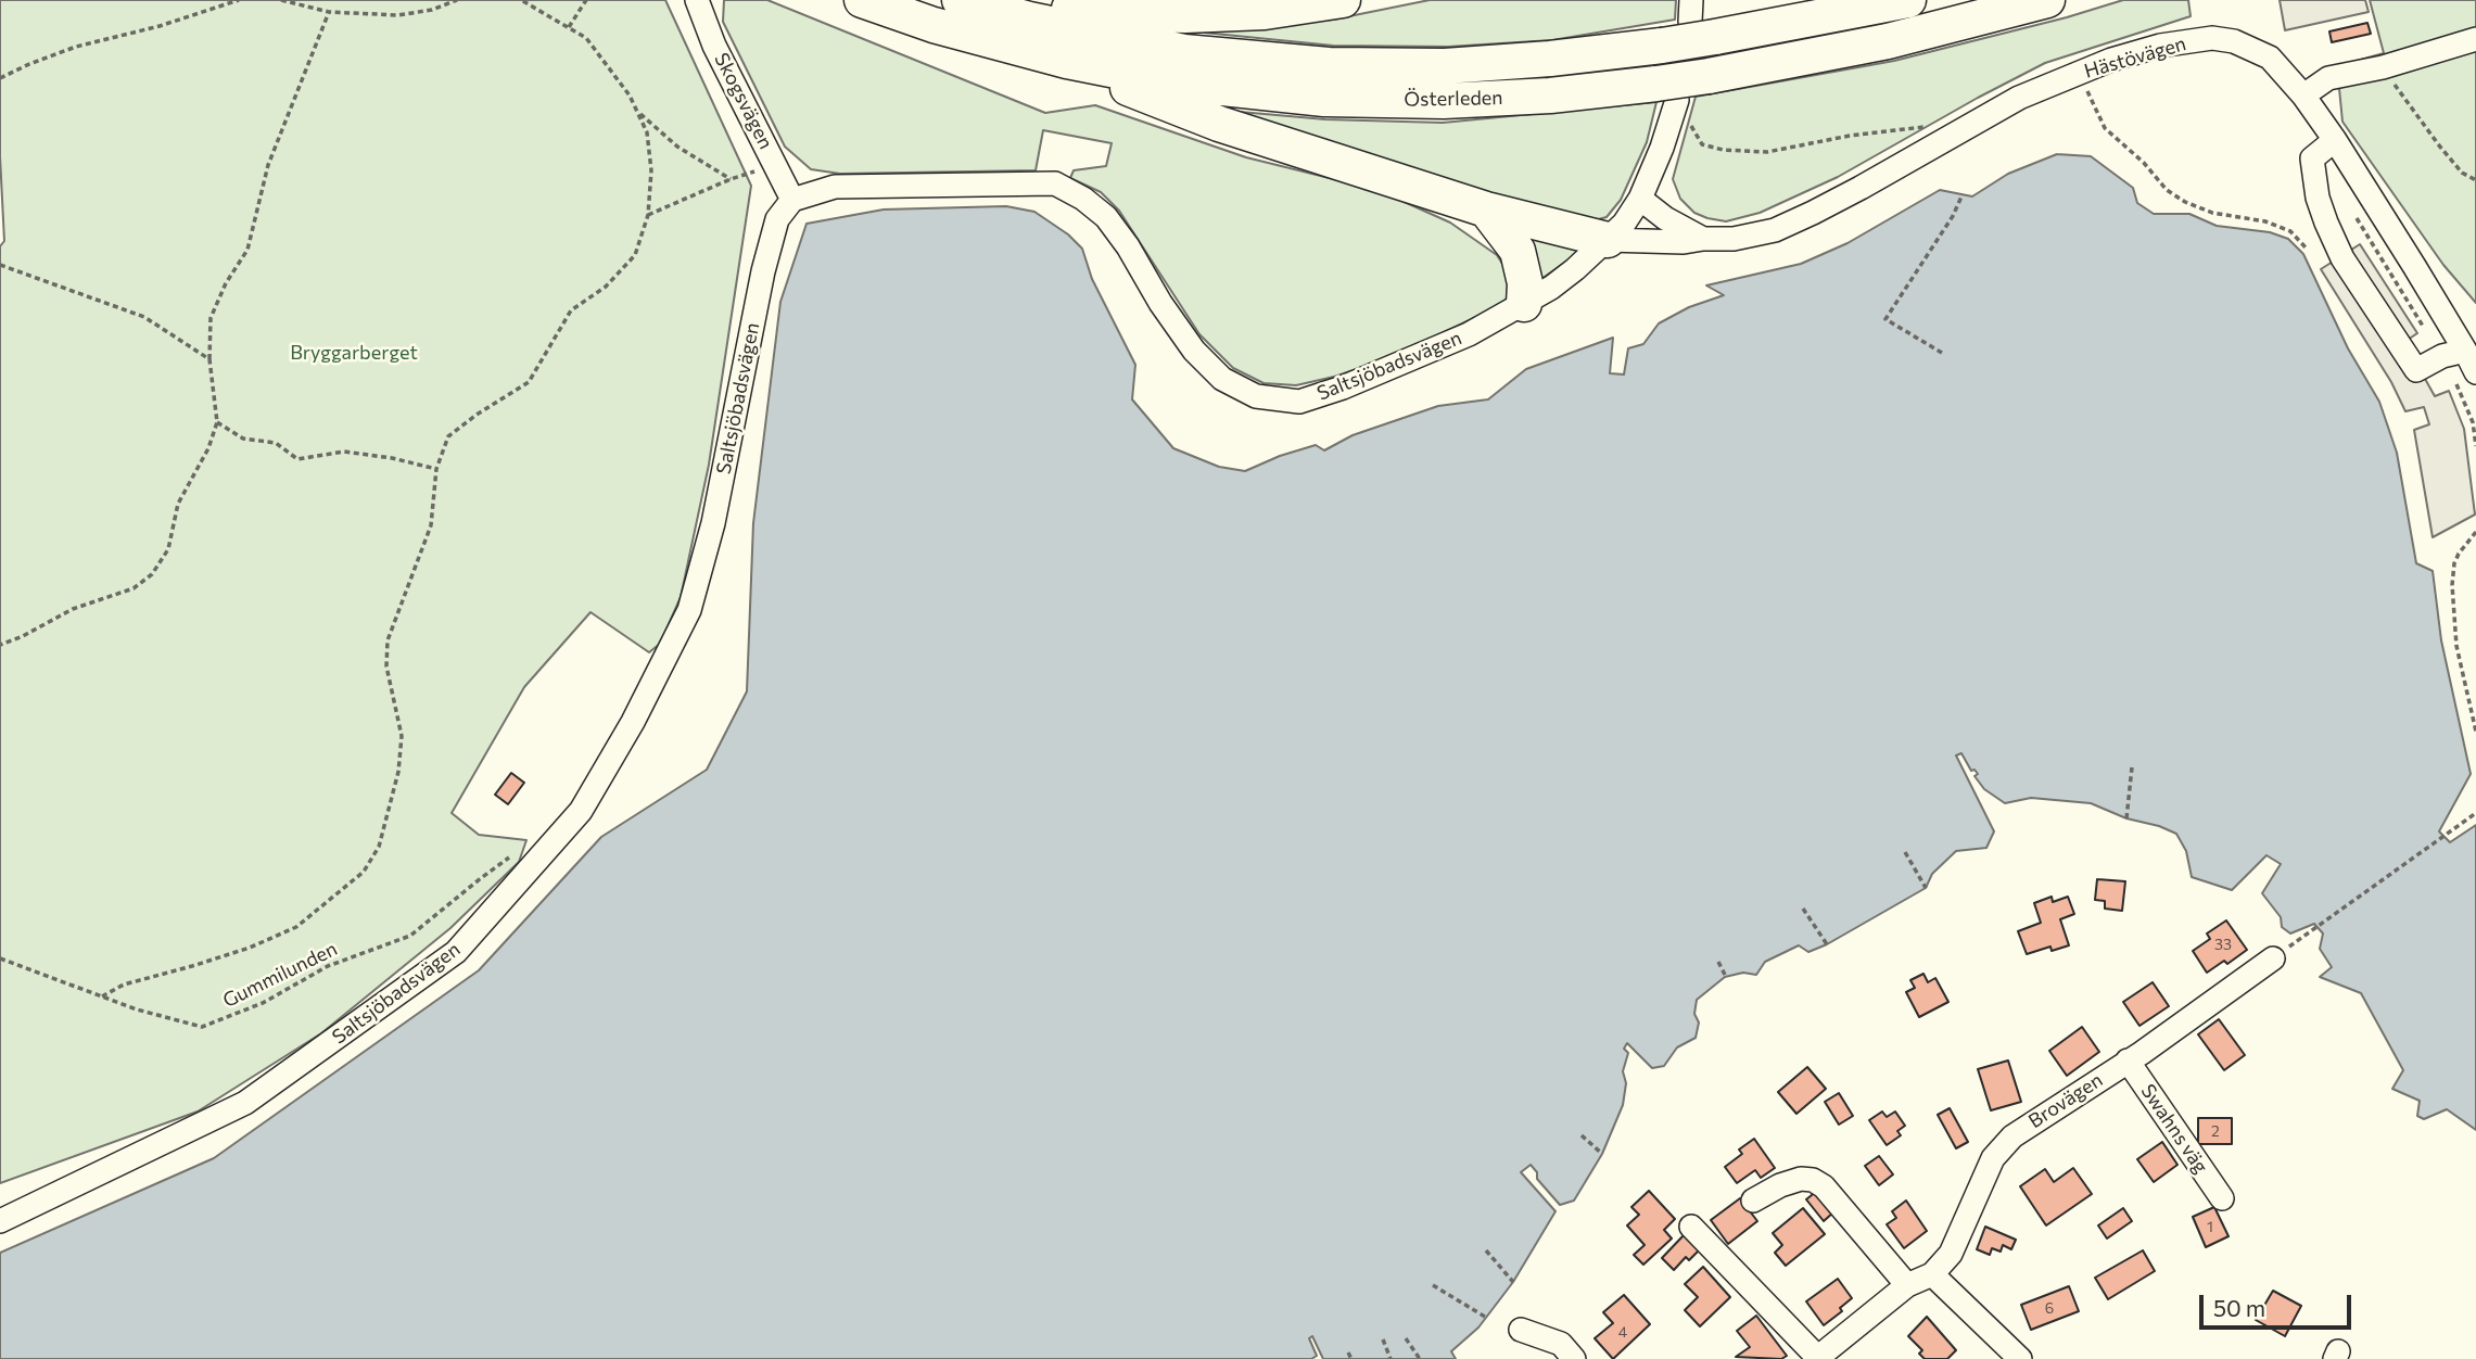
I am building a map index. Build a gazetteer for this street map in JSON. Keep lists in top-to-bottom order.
{
  "streets": {
    "highway": ["Österleden"],
    "street": [
      "Hästövägen",
      "Skogsvägen",
      "Saltsjöbadsvägen",
      "Brovägen",
      "Swahns väg"
    ],
    "path": ["Gummilunden"]
  },
  "crossings": [
    ["Hästövägen", "Saltsjöbadsvägen"],
    ["Österleden", "Saltsjöbadsvägen"],
    ["Skogsvägen", "Saltsjöbadsvägen"],
    ["Brovägen", "Swahns väg"]
  ],
  "parks": ["Bryggarberget"],
  "house_numbers": [
    "33",
    "2",
    "1",
    "6",
    "4"
  ],
  "scale_bar": "50 m"
}
